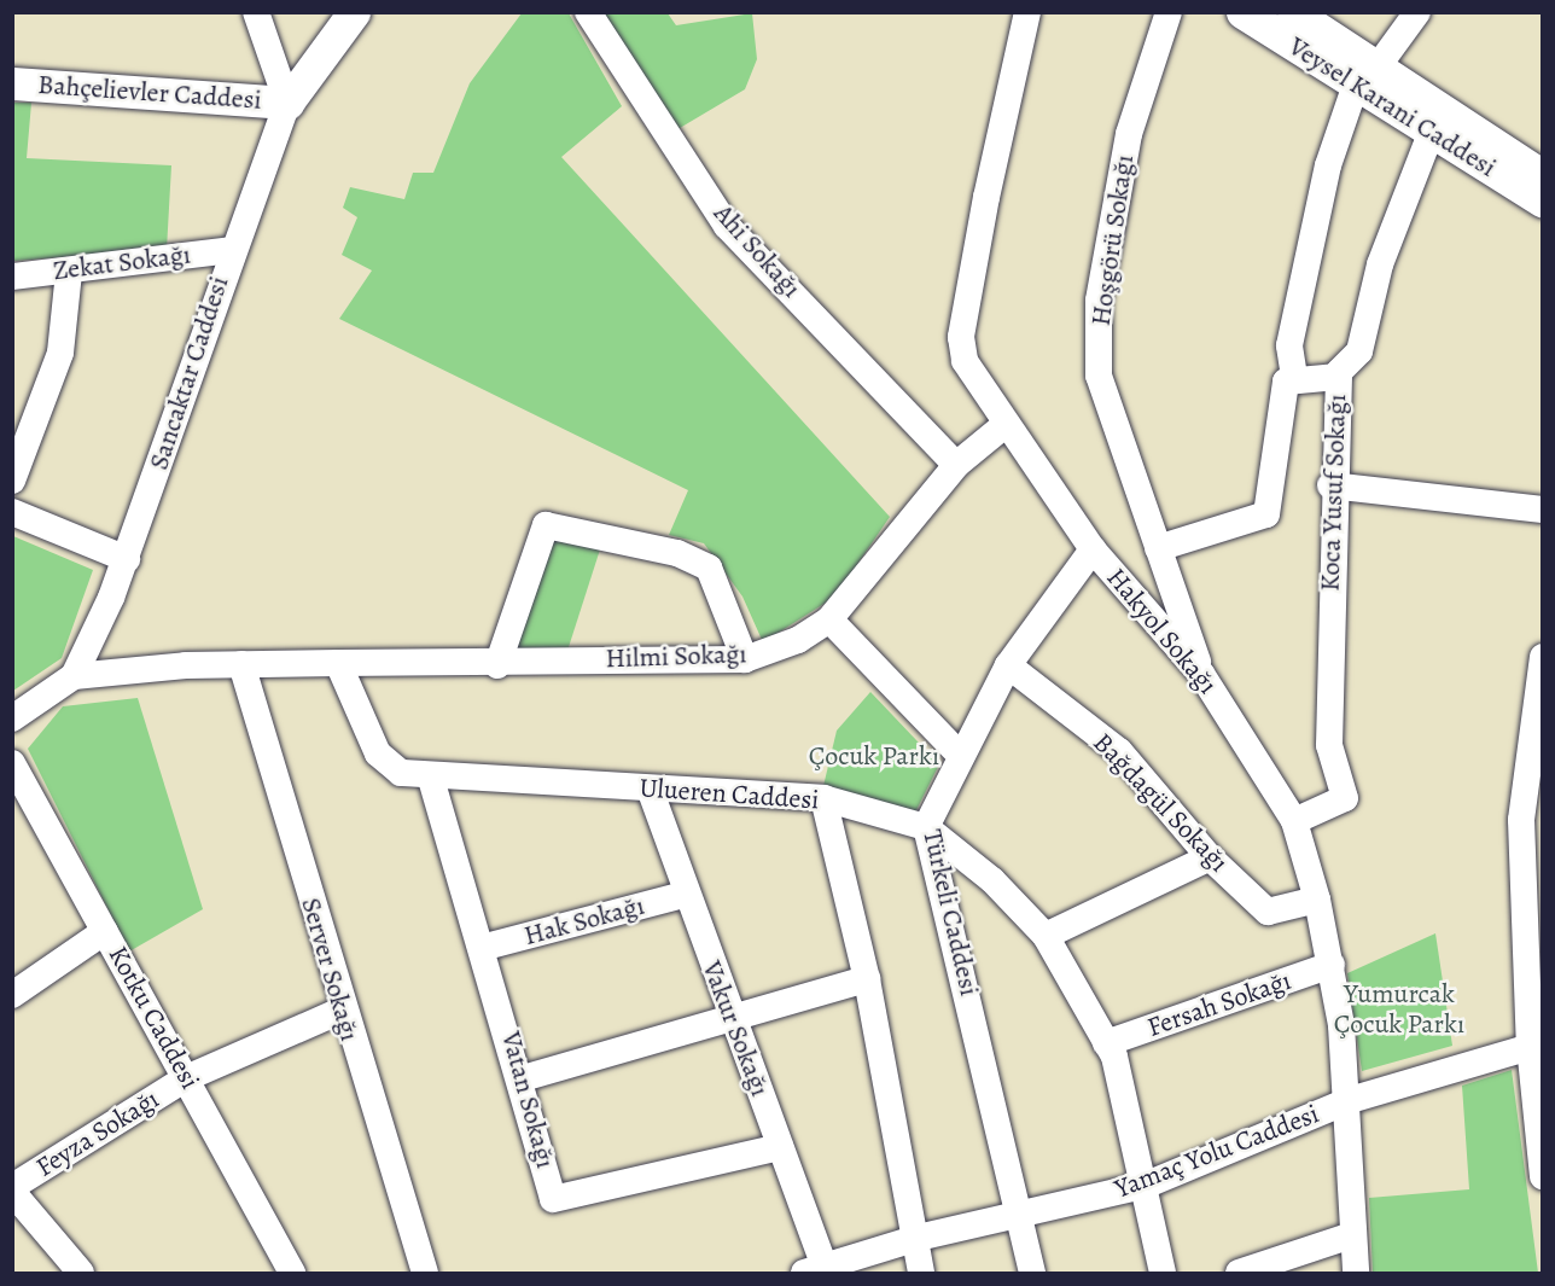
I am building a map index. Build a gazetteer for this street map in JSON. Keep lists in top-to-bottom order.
{
  "streets": {
    "main road": ["Bahçelievler Caddesi", "Veysel Karani Caddesi", "Sancaktar Caddesi"],
    "street": [
      "Hoşgörü Sokağı",
      "Ahi Sokağı",
      "Zekat Sokağı",
      "Koca Yusuf Sokağı",
      "Hakyol Sokağı",
      "Hilmi Sokağı",
      "Ulueren Caddesi",
      "Bağdagül Sokağı",
      "Türkeli Caddesi",
      "Hak Sokağı",
      "Server Sokağı",
      "Fersah Sokağı",
      "Kotku Caddesi",
      "Vakur Sokağı",
      "Vatan Sokağı",
      "Feyza Sokağı",
      "Yamaç Yolu Caddesi"
    ]
  },
  "crossings": [
    ["Bahçelievler Caddesi", "Sancaktar Caddesi"],
    ["Veysel Karani Caddesi", "Koca Yusuf Sokağı"],
    ["Hoşgörü Sokağı", "Hakyol Sokağı"],
    ["Ahi Sokağı", "Hilmi Sokağı"],
    ["Zekat Sokağı", "Sancaktar Caddesi"],
    ["Koca Yusuf Sokağı", "Hakyol Sokağı"],
    ["Hakyol Sokağı", "Hilmi Sokağı"],
    ["Hakyol Sokağı", "Bağdagül Sokağı"],
    ["Hakyol Sokağı", "Türkeli Caddesi"],
    ["Hakyol Sokağı", "Fersah Sokağı"],
    ["Hakyol Sokağı", "Yamaç Yolu Caddesi"],
    ["Hilmi Sokağı", "Ulueren Caddesi"],
    ["Ulueren Caddesi", "Türkeli Caddesi"],
    ["Ulueren Caddesi", "Fersah Sokağı"],
    ["Ulueren Caddesi", "Vakur Sokağı"],
    ["Ulueren Caddesi", "Vatan Sokağı"],
    ["Ulueren Caddesi", "Yamaç Yolu Caddesi"],
    ["Bağdagül Sokağı", "Türkeli Caddesi"],
    ["Türkeli Caddesi", "Yamaç Yolu Caddesi"],
    ["Hak Sokağı", "Vakur Sokağı"],
    ["Hak Sokağı", "Vatan Sokağı"],
    ["Server Sokağı", "Feyza Sokağı"],
    ["Kotku Caddesi", "Feyza Sokağı"],
    ["Vakur Sokağı", "Vatan Sokağı"],
    ["Vakur Sokağı", "Yamaç Yolu Caddesi"]
  ],
  "parks": ["Çocuk Parkı", "Yumurcak Çocuk Parkı"]
}
